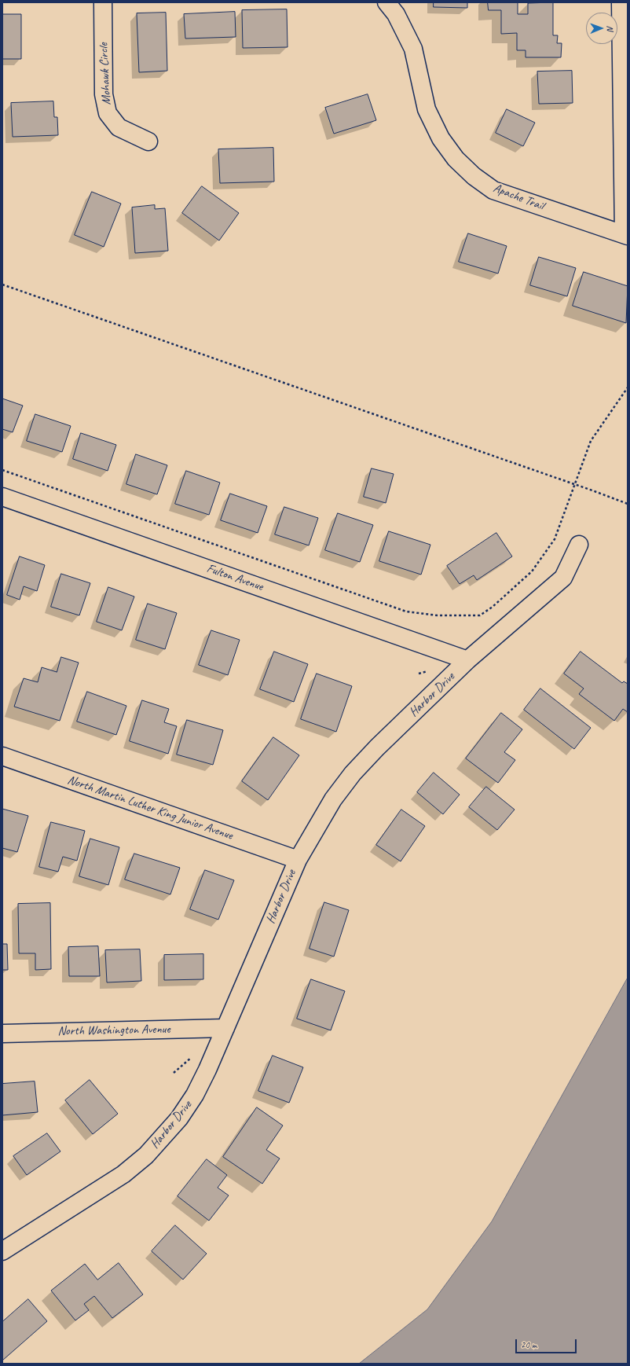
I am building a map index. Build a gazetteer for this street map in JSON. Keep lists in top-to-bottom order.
{
  "streets": {
    "street": [
      "Mohawk Circle",
      "Apache Trail",
      "Fulton Avenue",
      "Harbor Drive",
      "North Martin Luther King Junior Avenue",
      "North Washington Avenue"
    ]
  },
  "crossings": [
    ["Fulton Avenue", "Harbor Drive"],
    ["Harbor Drive", "North Martin Luther King Junior Avenue"],
    ["Harbor Drive", "North Washington Avenue"]
  ],
  "scale_bar": "20 m",
  "north": "right"
}
